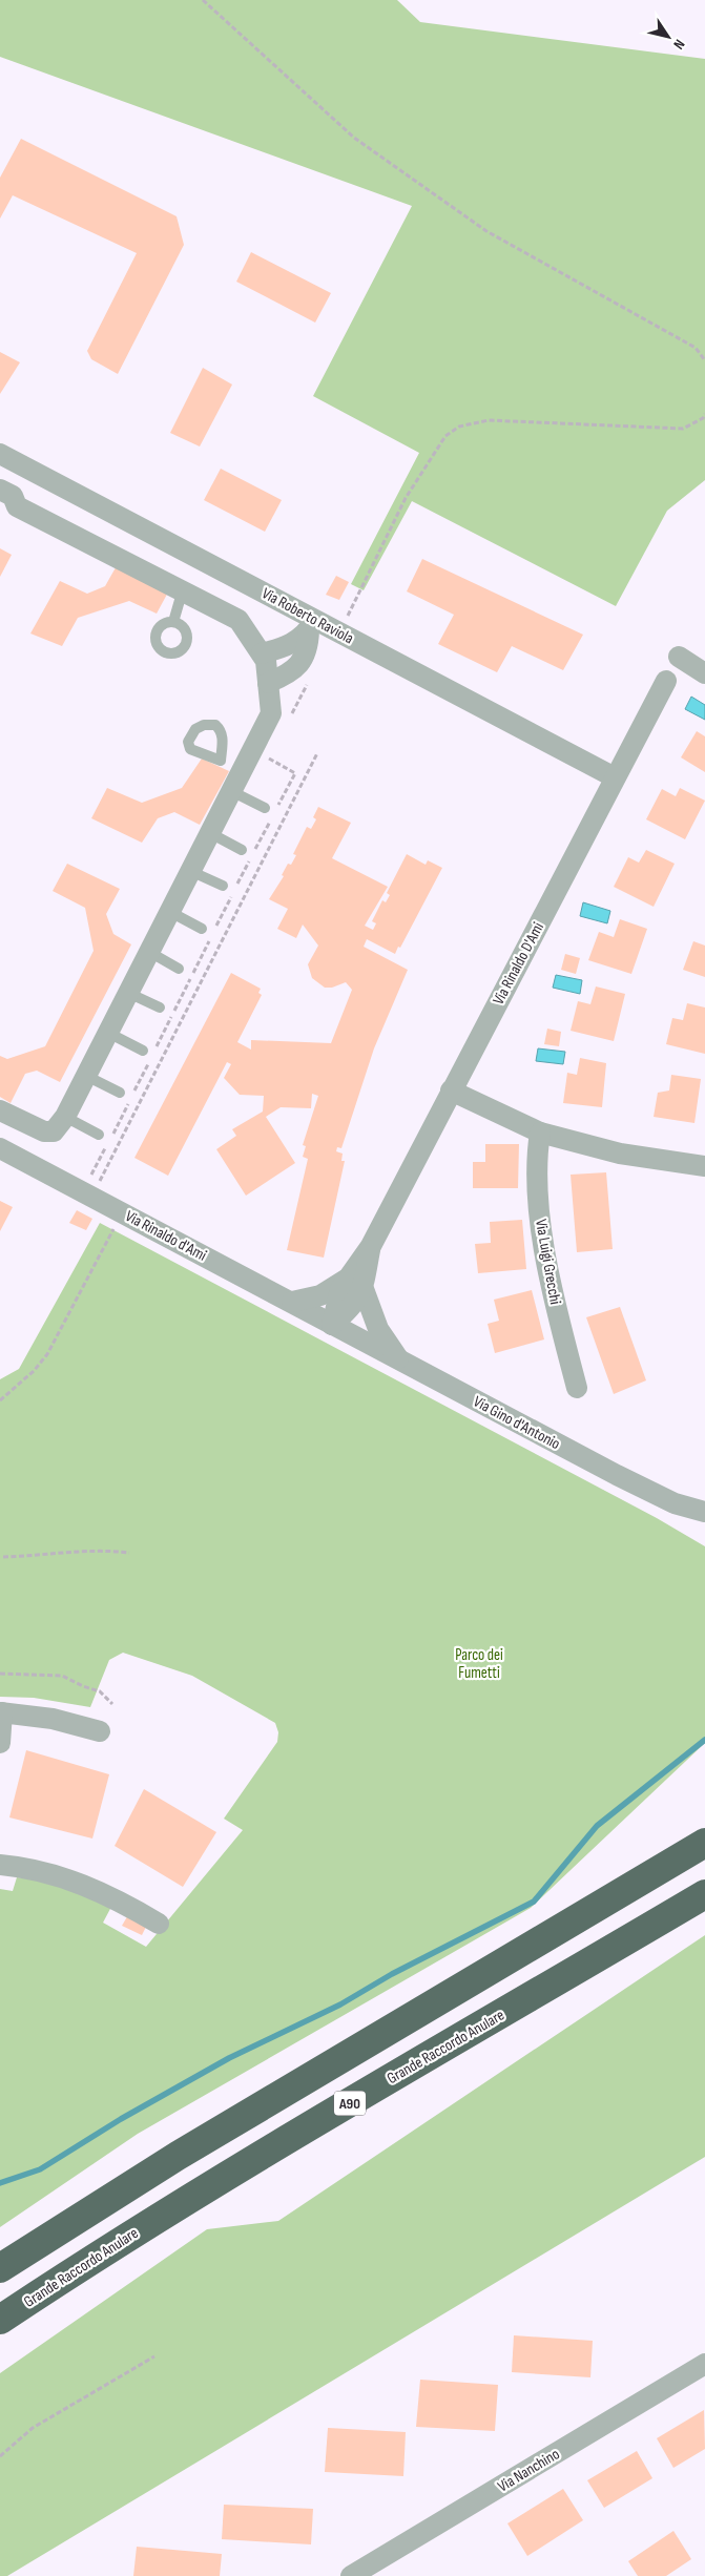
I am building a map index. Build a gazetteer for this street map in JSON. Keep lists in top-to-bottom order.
{
  "streets": {
    "highway": ["Grande Raccordo Anulare", "A90"],
    "street": [
      "Via Roberto Raviola",
      "Via Rinaldo D'Ami",
      "Via Rinaldo d'Ami",
      "Via Luigi Grecchi",
      "Via Gino d'Antonio",
      "Via Nanchino"
    ]
  },
  "crossings": [
    ["Via Roberto Raviola", "Via Rinaldo D'Ami"],
    ["Via Rinaldo D'Ami", "Via Rinaldo d'Ami"],
    ["Via Rinaldo D'Ami", "Via Gino d'Antonio"],
    ["Via Rinaldo d'Ami", "Via Gino d'Antonio"]
  ],
  "parks": ["Parco dei Fumetti"],
  "north": "bottom right"
}
